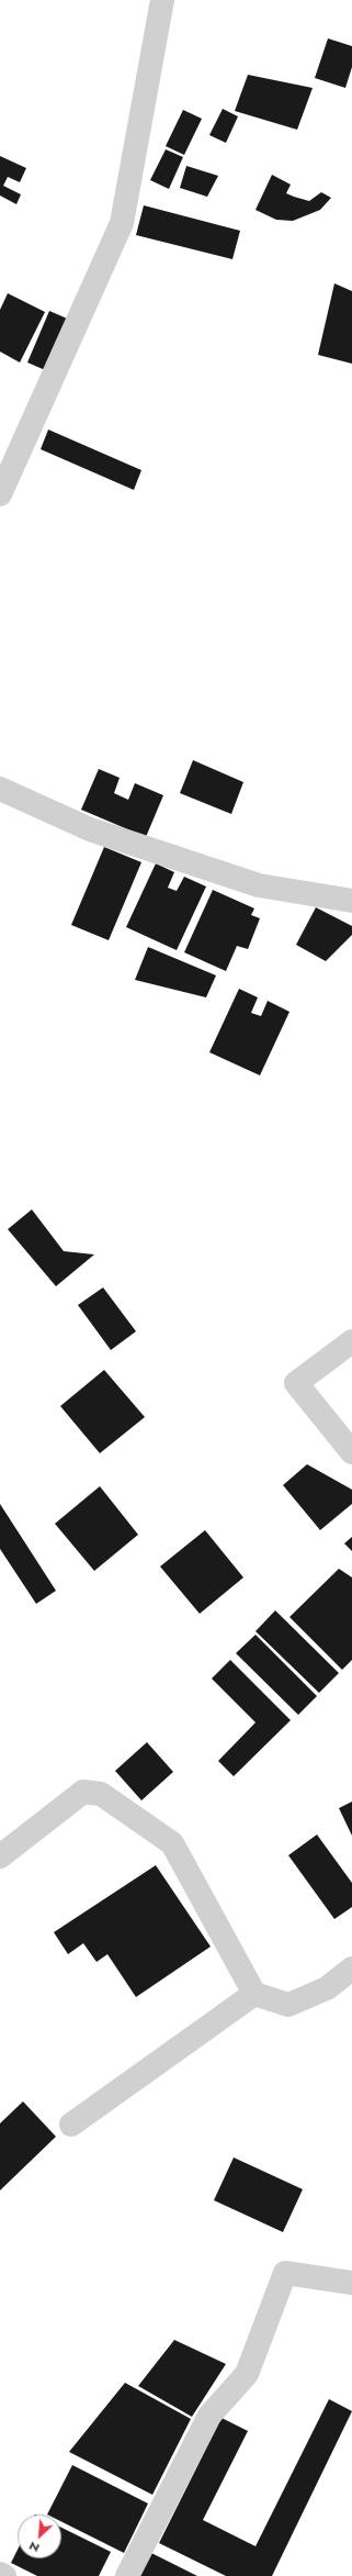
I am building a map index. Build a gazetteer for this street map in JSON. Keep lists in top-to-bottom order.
{
  "north": "bottom left"
}
